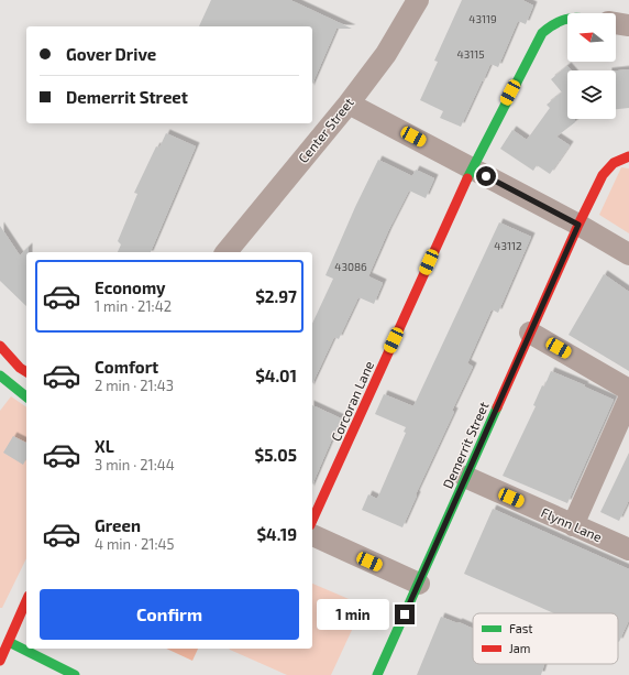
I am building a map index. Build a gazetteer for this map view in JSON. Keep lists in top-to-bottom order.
{
  "streets": {
    "street": [
      "Center Street",
      "Corcoran Lane",
      "Demerrit Street",
      "Flynn Lane"
    ]
  },
  "crossings": [
    ["Demerrit Street", "Flynn Lane"]
  ],
  "house_numbers": [
    "43119",
    "43115",
    "43112",
    "43086"
  ],
  "legend": ["Fast", "Jam"],
  "north": "left",
  "page": {
    "banner": ["Gover Drive", "Demerrit Street"],
    "list": [
      {
        "name": "Economy",
        "note": "1 min · 21:42",
        "value": "$2.97"
      },
      {
        "name": "Comfort",
        "note": "2 min · 21:43",
        "value": "$4.01"
      },
      {
        "name": "XL",
        "note": "3 min · 21:44",
        "value": "$5.05"
      },
      {
        "name": "Green",
        "note": "4 min · 21:45",
        "value": "$4.19"
      }
    ],
    "buttons": "Confirm",
    "bubble": "1 min"
  }
}
